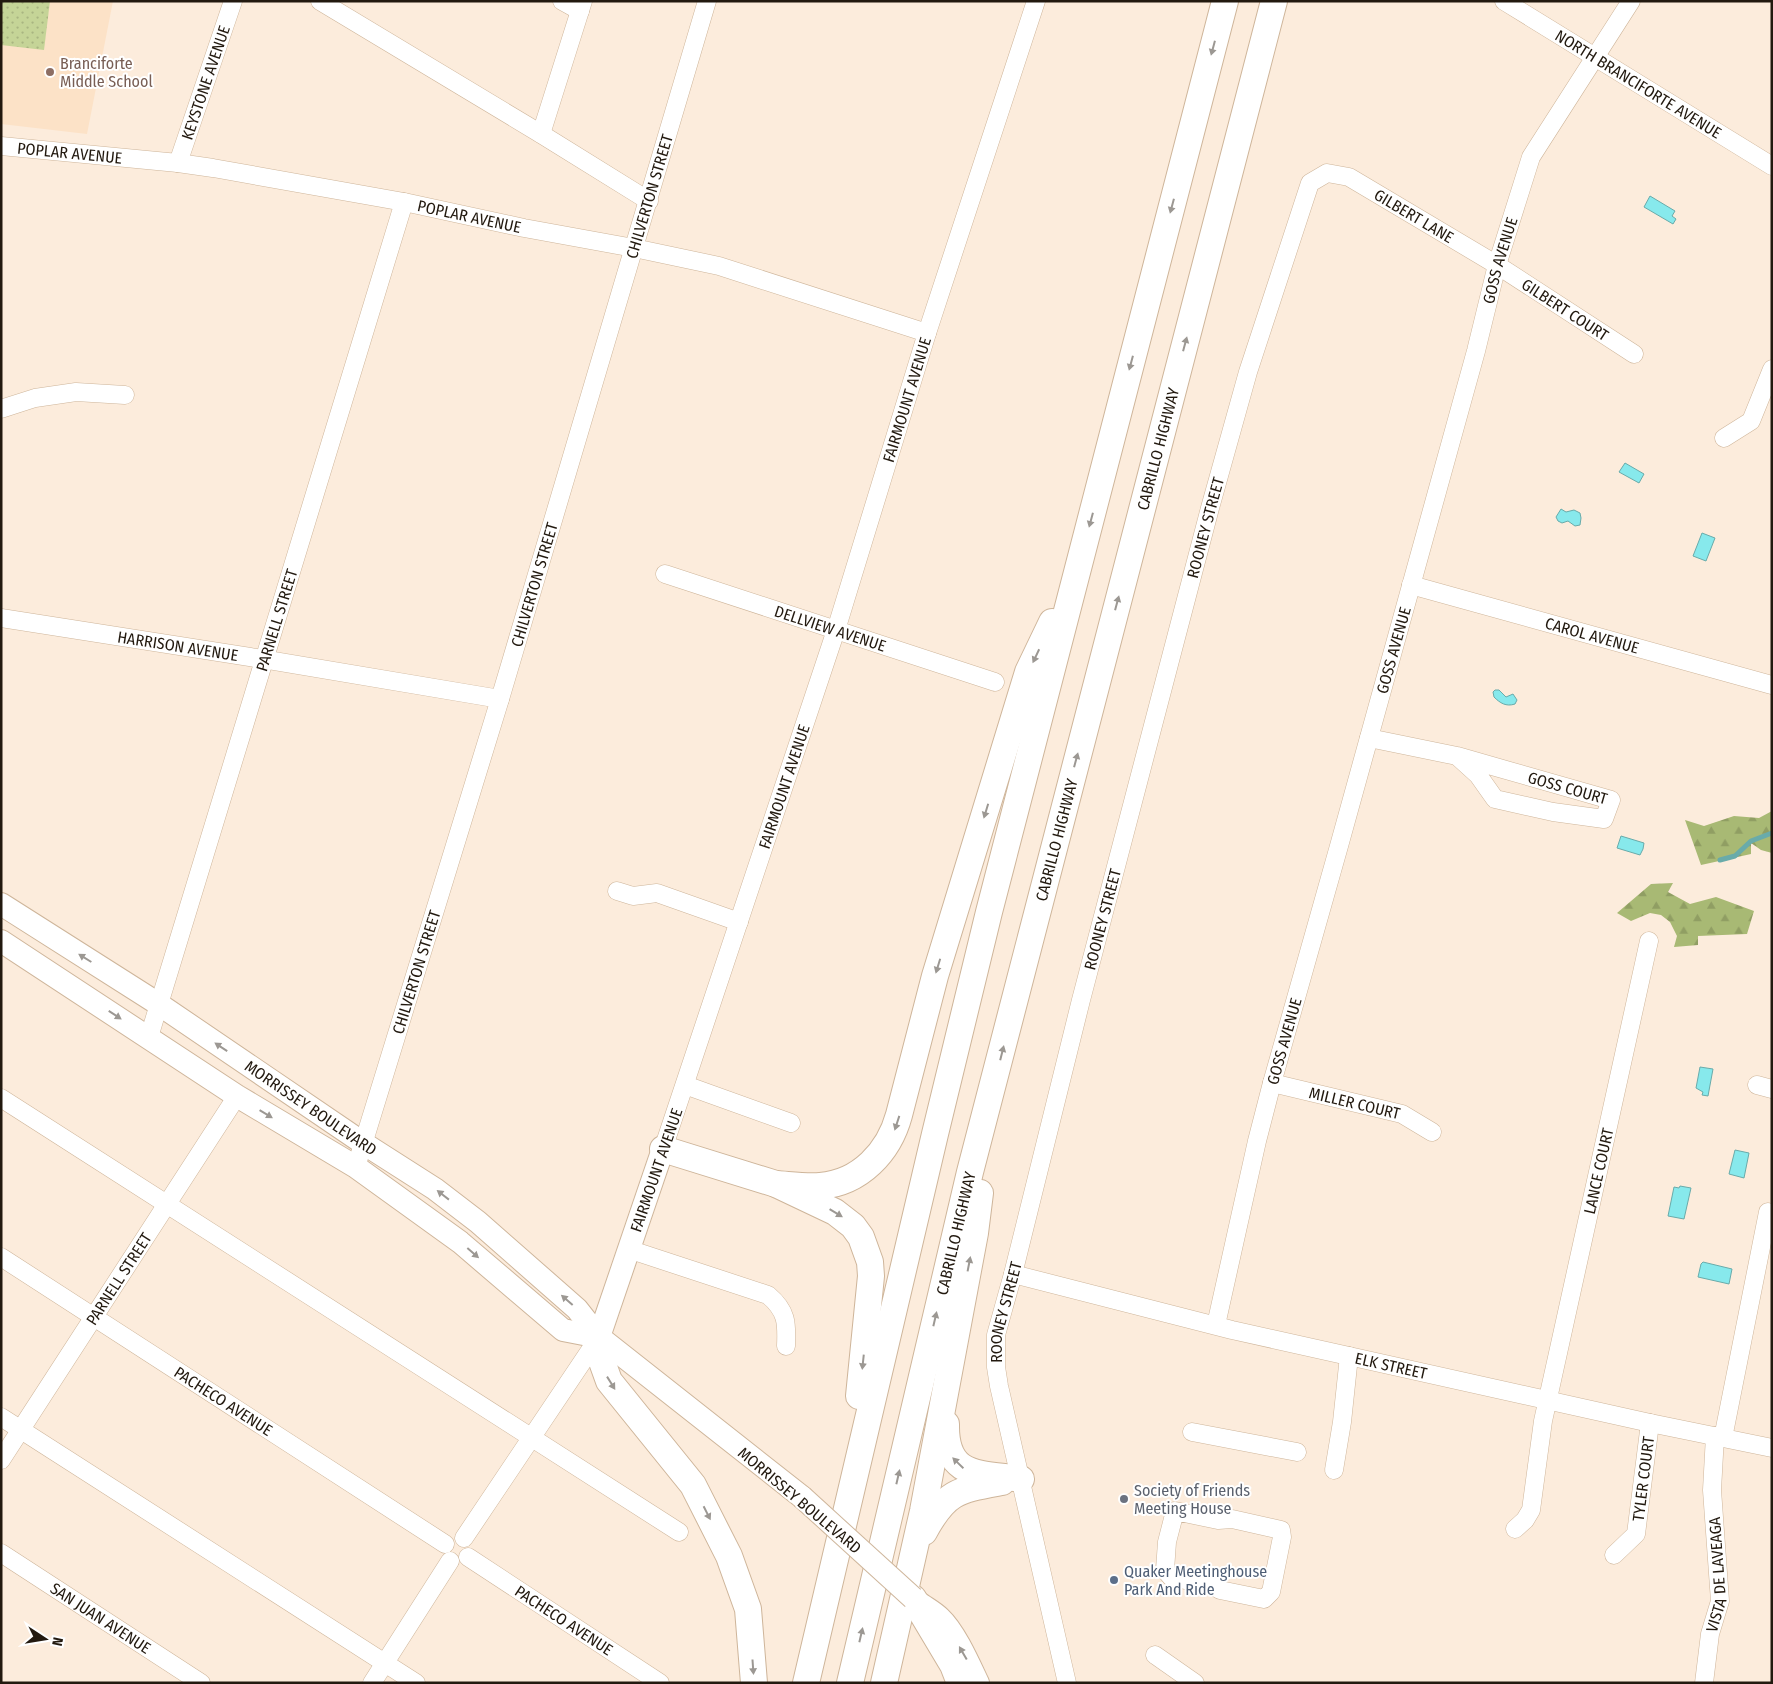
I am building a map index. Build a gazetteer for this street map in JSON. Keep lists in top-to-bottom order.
{
  "streets": {
    "highway": ["CABRILLO HIGHWAY"],
    "main road": ["FAIRMOUNT AVENUE", "MORRISSEY BOULEVARD"],
    "street": [
      "KEYSTONE AVENUE",
      "NORTH BRANCIFORTE AVENUE",
      "POPLAR AVENUE",
      "CHILVERTON STREET",
      "GILBERT LANE",
      "GOSS AVENUE",
      "GILBERT COURT",
      "ROONEY STREET",
      "PARNELL STREET",
      "DELLVIEW AVENUE",
      "CAROL AVENUE",
      "HARRISON AVENUE",
      "GOSS COURT",
      "MILLER COURT",
      "LANCE COURT",
      "ELK STREET",
      "PACHECO AVENUE",
      "TYLER COURT",
      "VISTA DE LAVEAGA",
      "SAN JUAN AVENUE"
    ]
  },
  "crossings": [
    ["KEYSTONE AVENUE", "POPLAR AVENUE"],
    ["NORTH BRANCIFORTE AVENUE", "GOSS AVENUE"],
    ["POPLAR AVENUE", "CHILVERTON STREET"],
    ["POPLAR AVENUE", "FAIRMOUNT AVENUE"],
    ["POPLAR AVENUE", "PARNELL STREET"],
    ["CHILVERTON STREET", "HARRISON AVENUE"],
    ["CHILVERTON STREET", "MORRISSEY BOULEVARD"],
    ["GILBERT LANE", "GOSS AVENUE"],
    ["GILBERT LANE", "GILBERT COURT"],
    ["GILBERT LANE", "ROONEY STREET"],
    ["GOSS AVENUE", "GILBERT COURT"],
    ["GOSS AVENUE", "CAROL AVENUE"],
    ["GOSS AVENUE", "GOSS COURT"],
    ["GOSS AVENUE", "MILLER COURT"],
    ["GOSS AVENUE", "ELK STREET"],
    ["FAIRMOUNT AVENUE", "DELLVIEW AVENUE"],
    ["FAIRMOUNT AVENUE", "MORRISSEY BOULEVARD"],
    ["FAIRMOUNT AVENUE", "PACHECO AVENUE"],
    ["ROONEY STREET", "ELK STREET"],
    ["PARNELL STREET", "HARRISON AVENUE"],
    ["PARNELL STREET", "MORRISSEY BOULEVARD"],
    ["PARNELL STREET", "PACHECO AVENUE"],
    ["LANCE COURT", "ELK STREET"],
    ["ELK STREET", "TYLER COURT"],
    ["ELK STREET", "VISTA DE LAVEAGA"]
  ],
  "places": ["Branciforte Middle School", "Society of Friends Meeting House", "Quaker Meetinghouse Park And Ride"],
  "north": "right"
}
